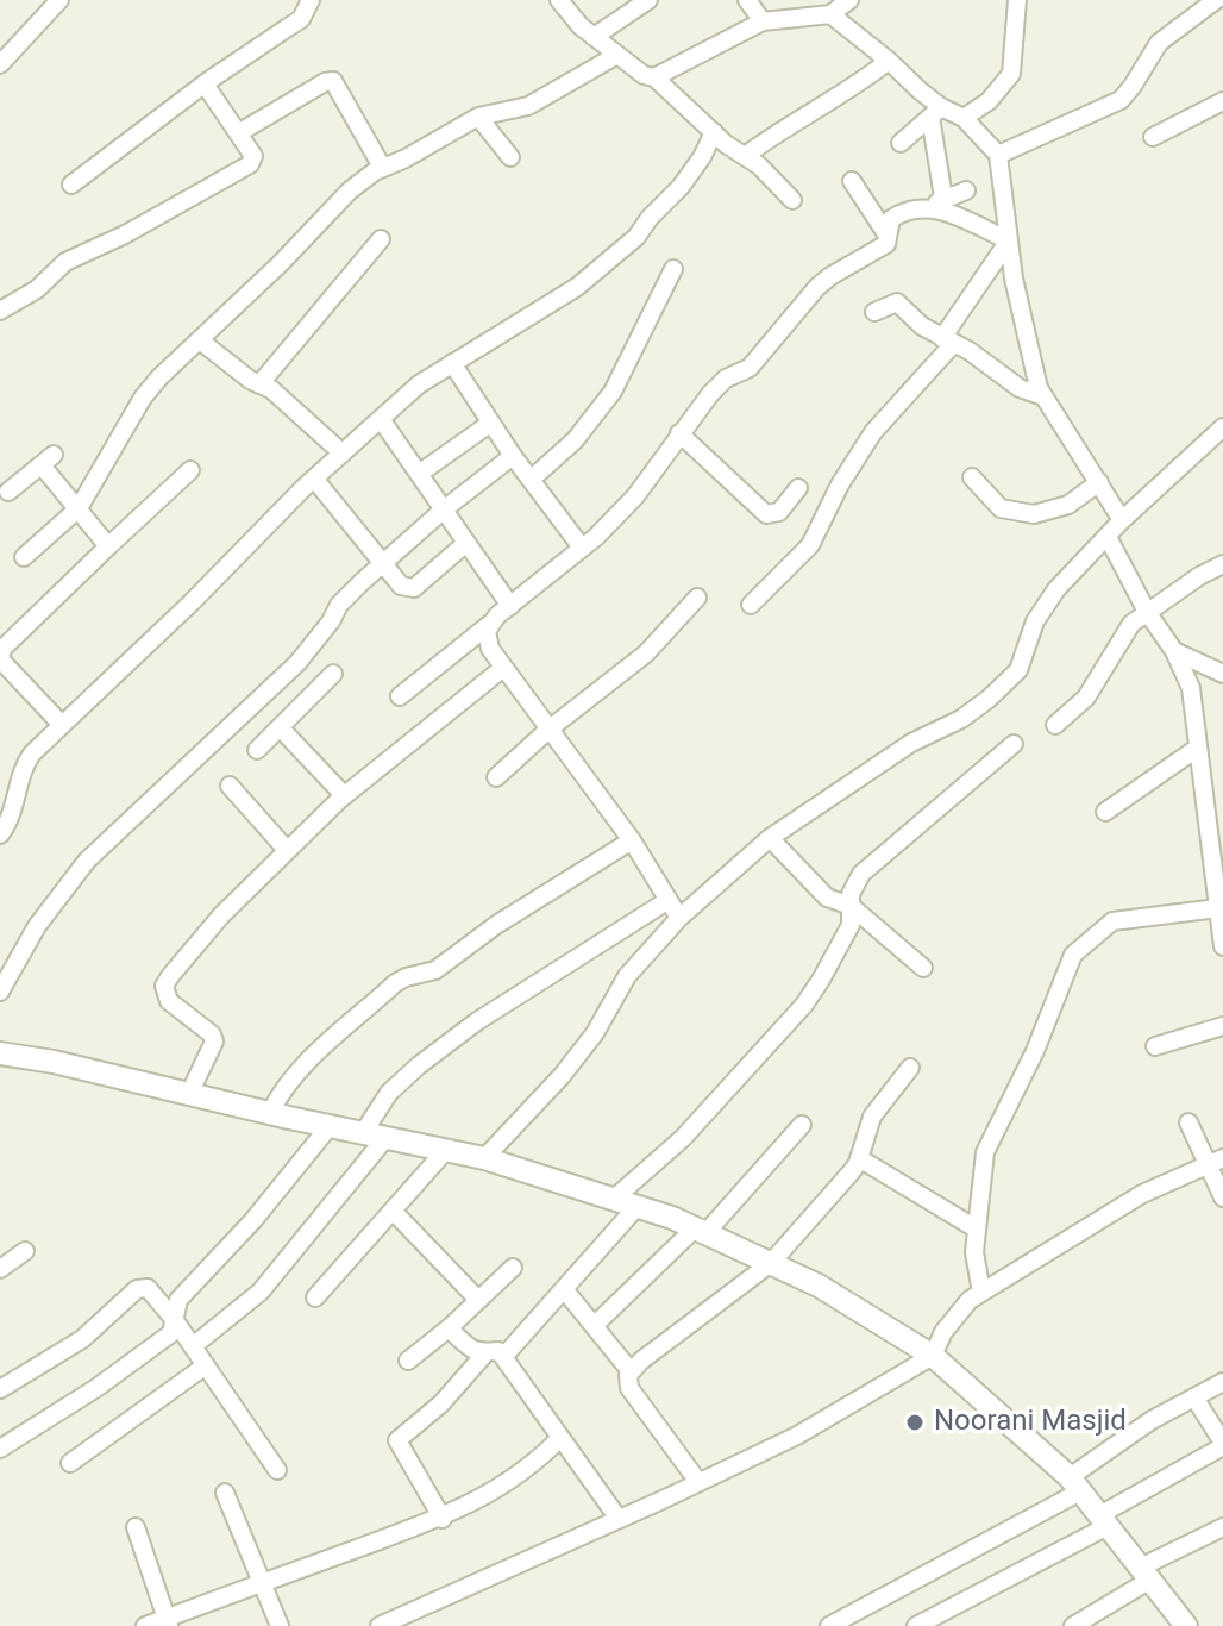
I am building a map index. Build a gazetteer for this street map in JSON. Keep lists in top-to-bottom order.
{
  "places": ["Noorani Masjid"]
}
